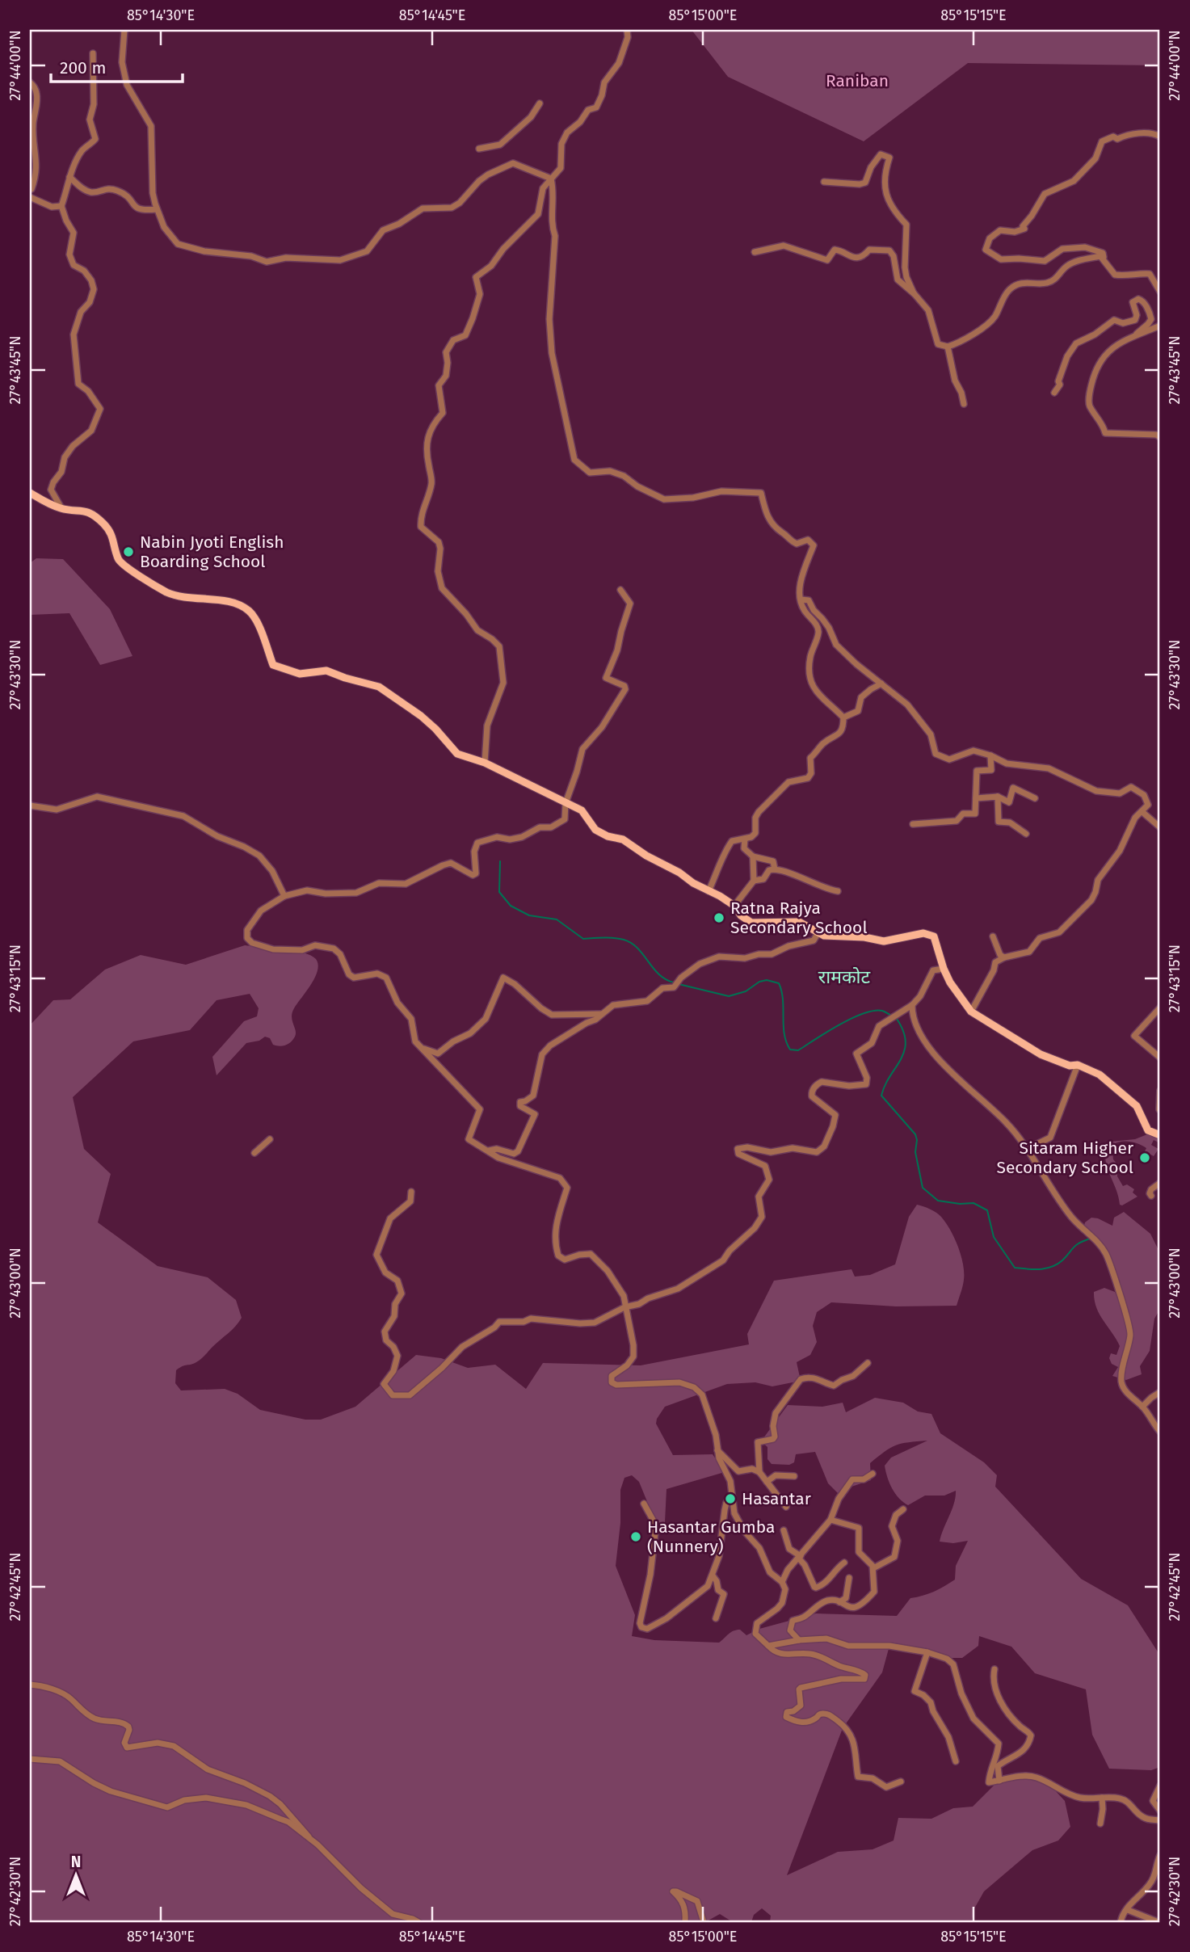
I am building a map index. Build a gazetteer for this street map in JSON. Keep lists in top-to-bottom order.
{
  "districts": ["रामकोट"],
  "parks": ["Raniban"],
  "places": [
    "Nabin Jyoti English Boarding School",
    "Ratna Rajya Secondary School",
    "Sitaram Higher Secondary School",
    "Hasantar",
    "Hasantar Gumba (Nunnery)"
  ],
  "scale_bar": "200 m",
  "north": "top",
  "coordinates": [
    "85°14'30\"E",
    "85°14'45\"E",
    "85°15'00\"E",
    "85°15'15\"E",
    "27°44'00\"N",
    "27°43'45\"N",
    "27°43'30\"N",
    "27°43'15\"N",
    "27°43'00\"N",
    "27°42'45\"N",
    "27°42'30\"N"
  ]
}
